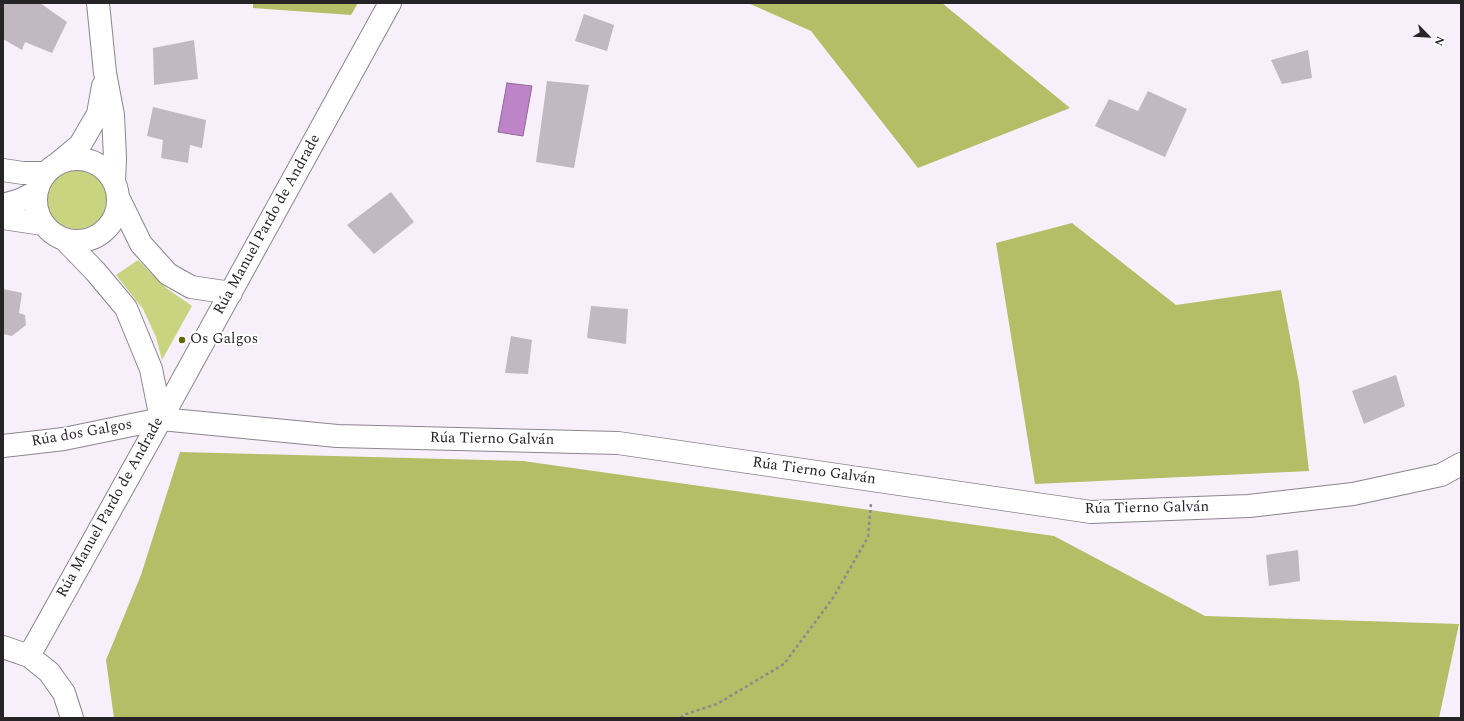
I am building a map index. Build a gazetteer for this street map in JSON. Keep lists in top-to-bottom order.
{
  "streets": {
    "street": ["Rúa Manuel Pardo de Andrade", "Rúa dos Galgos", "Rúa Tierno Galván"]
  },
  "crossings": [
    ["Rúa Manuel Pardo de Andrade", "Rúa dos Galgos"],
    ["Rúa Manuel Pardo de Andrade", "Rúa Tierno Galván"],
    ["Rúa dos Galgos", "Rúa Tierno Galván"]
  ],
  "places": ["Os Galgos"],
  "north": "bottom right"
}
